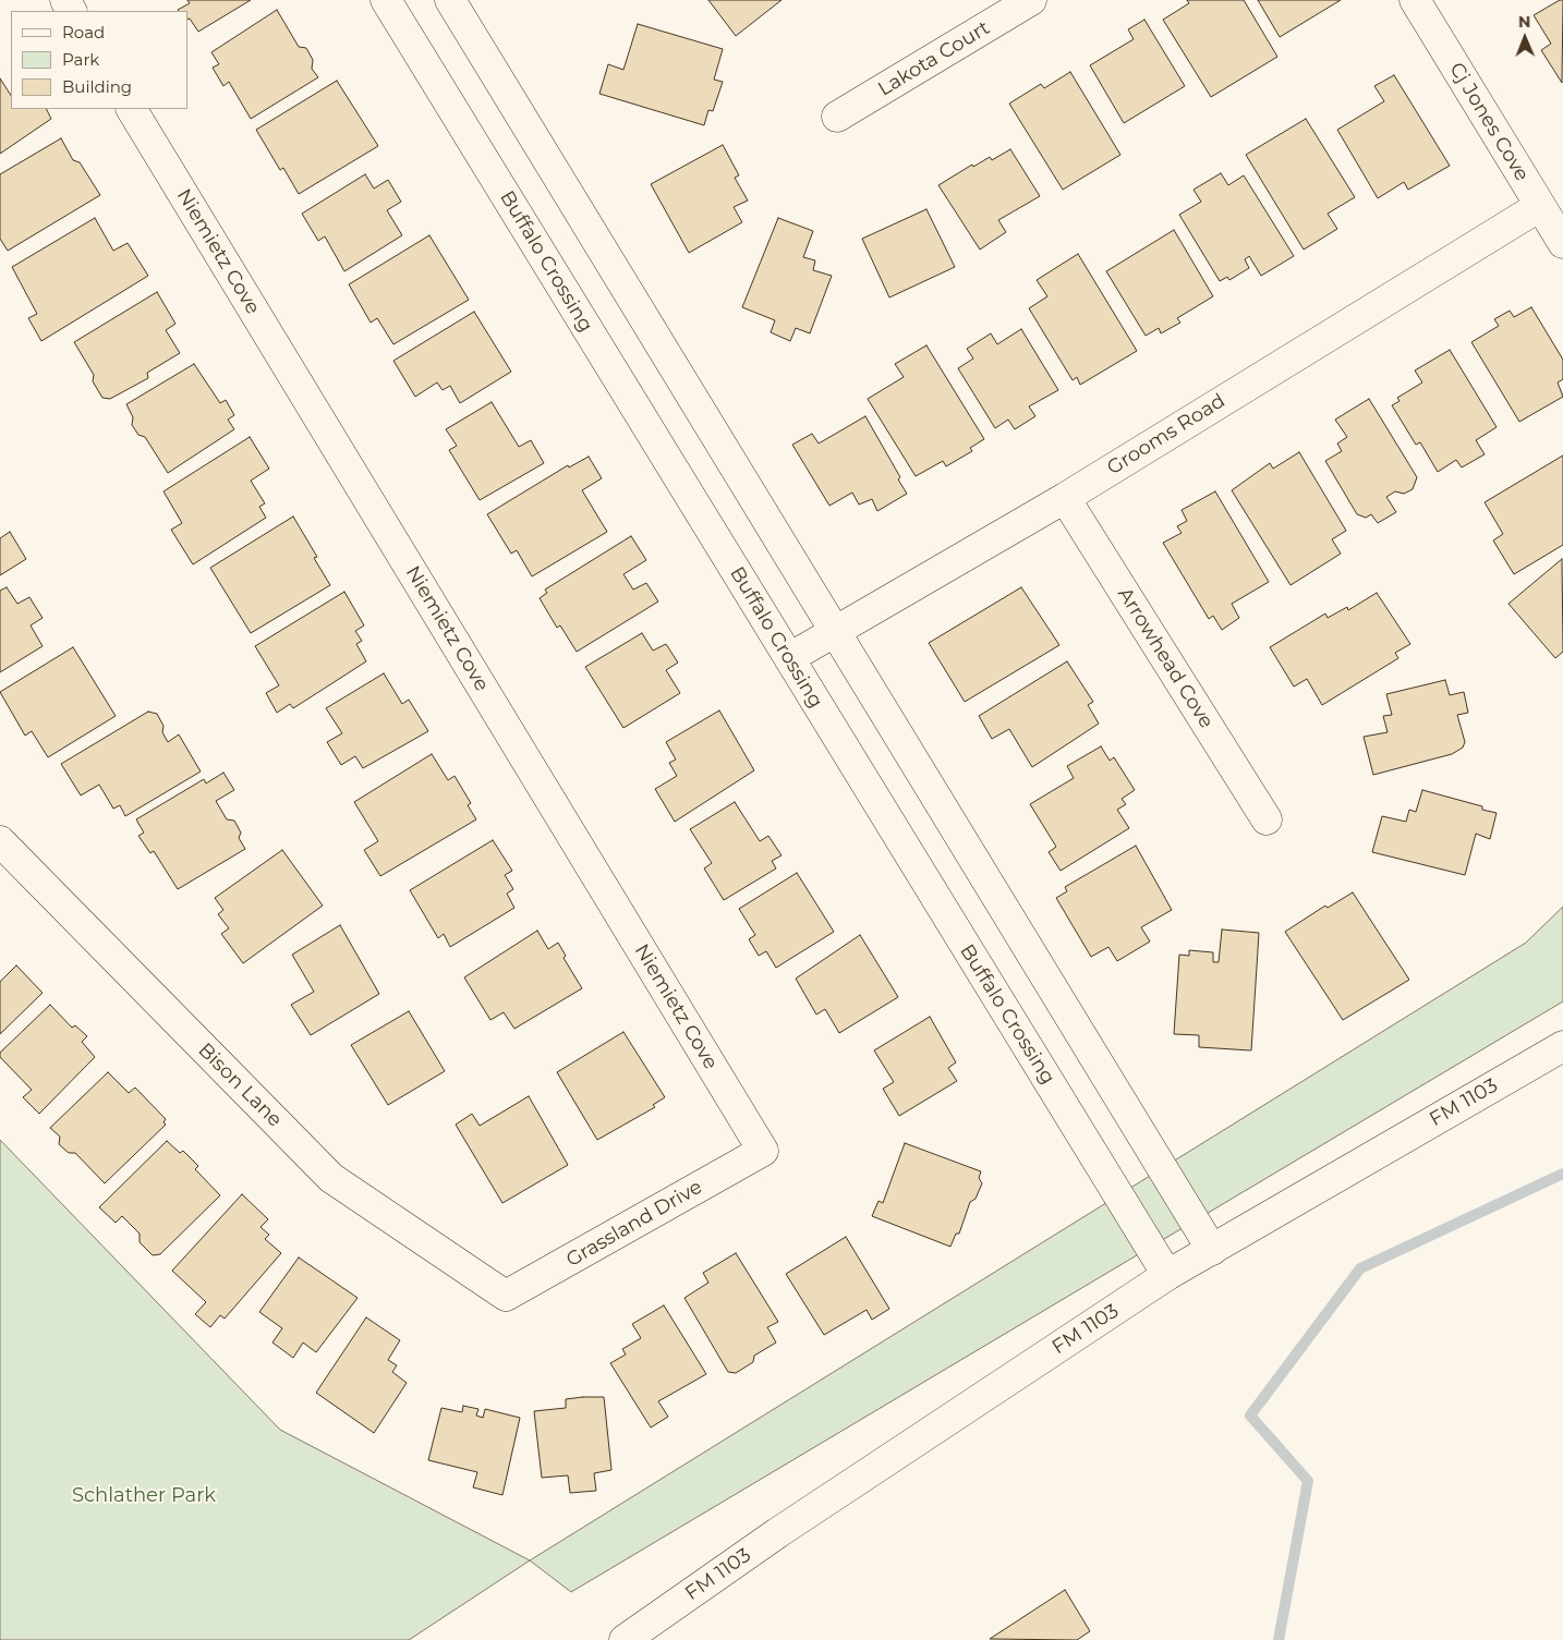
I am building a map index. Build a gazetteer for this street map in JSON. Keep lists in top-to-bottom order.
{
  "streets": {
    "street": [
      "Lakota Court",
      "Cj Jones Cove",
      "Niemietz Cove",
      "Buffalo Crossing",
      "Grooms Road",
      "Arrowhead Cove",
      "Bison Lane",
      "FM 1103",
      "Grassland Drive"
    ]
  },
  "crossings": [
    ["Cj Jones Cove", "Grooms Road"],
    ["Niemietz Cove", "Grassland Drive"],
    ["Buffalo Crossing", "Grooms Road"],
    ["Buffalo Crossing", "FM 1103"],
    ["Grooms Road", "Arrowhead Cove"],
    ["Bison Lane", "Grassland Drive"]
  ],
  "parks": ["Schlather Park"],
  "legend": ["Road", "Park", "Building"],
  "north": "top"
}
